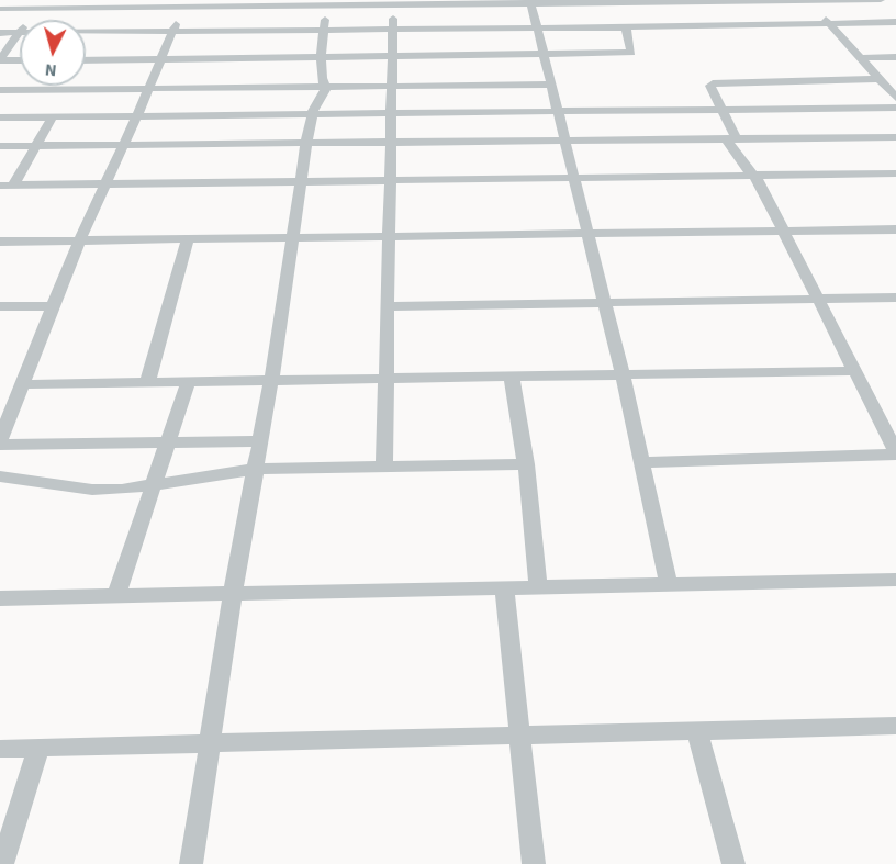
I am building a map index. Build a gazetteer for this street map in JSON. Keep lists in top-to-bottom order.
{
  "north": "bottom"
}
